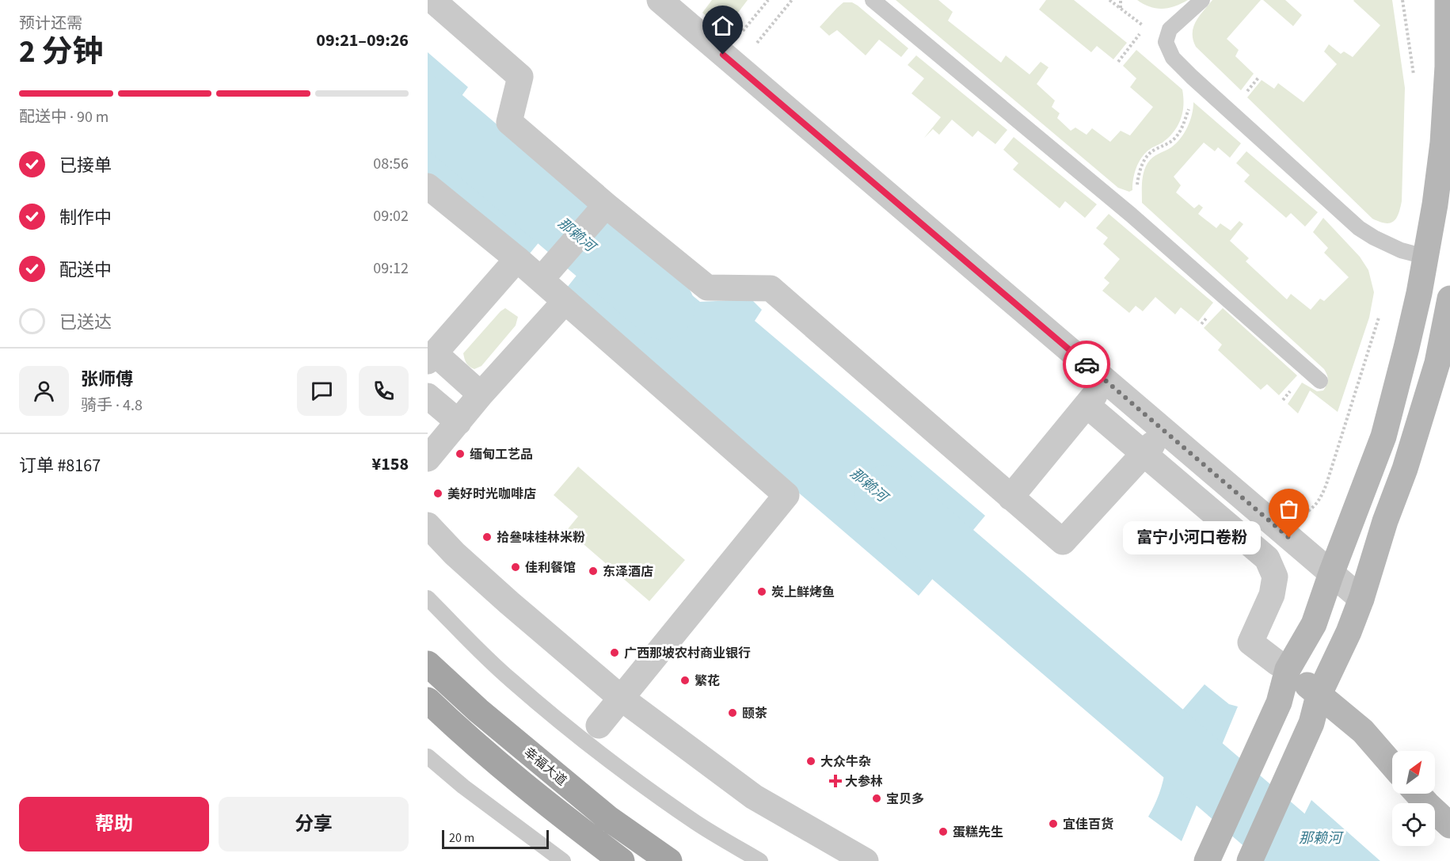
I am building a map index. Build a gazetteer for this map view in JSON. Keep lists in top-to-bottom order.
{
  "streets": {
    "main road": ["幸福大道"]
  },
  "water": ["那赖河"],
  "places": {
    "other": [
      "缅甸工艺品",
      "美好时光咖啡店",
      "拾叄味桂林米粉",
      "富宁小河口卷粉",
      "佳利餐馆",
      "东泽酒店",
      "炭上鲜烤鱼",
      "广西那坡农村商业银行",
      "繁花",
      "颐茶",
      "大众牛杂",
      "宝贝多",
      "宜佳百货",
      "蛋糕先生"
    ],
    "health": ["大参林"]
  },
  "scale_bar": "20 m",
  "north": "top right",
  "page": {
    "heading": ["2 分钟", "预计还需", "09:21–09:26"],
    "panel": [
      "张师傅",
      "骑手 · 4.8",
      "订单 #8167",
      "¥158"
    ],
    "bar": "配送中 · 90 m",
    "list": [
      ["已接单", "08:56"],
      ["制作中", "09:02"],
      ["配送中", "09:12"],
      "已送达"
    ],
    "bubble": "富宁小河口卷粉",
    "buttons": ["帮助", "分享"],
    "scale": "20 m"
  }
}
